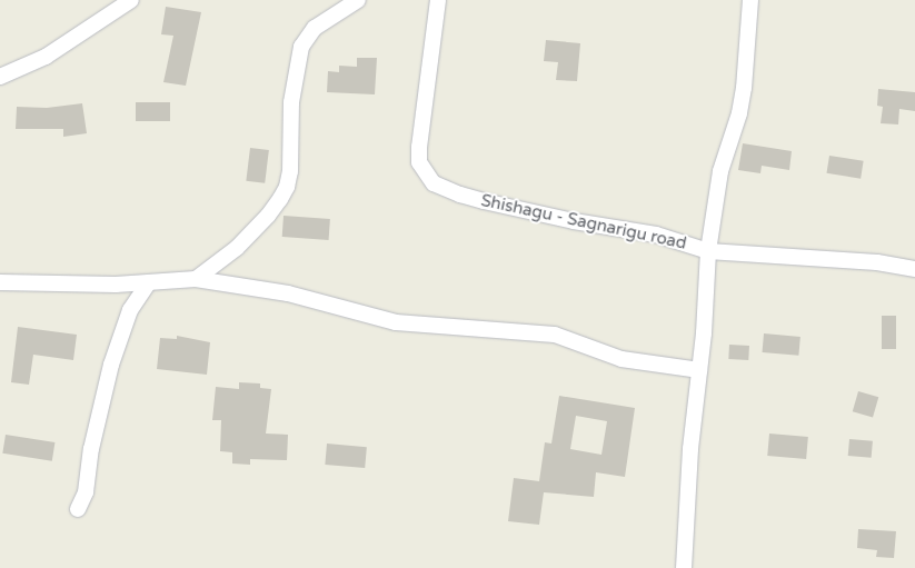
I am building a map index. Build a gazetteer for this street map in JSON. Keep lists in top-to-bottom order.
{
  "streets": {
    "street": ["Shishagu - Sagnarigu road"]
  }
}
